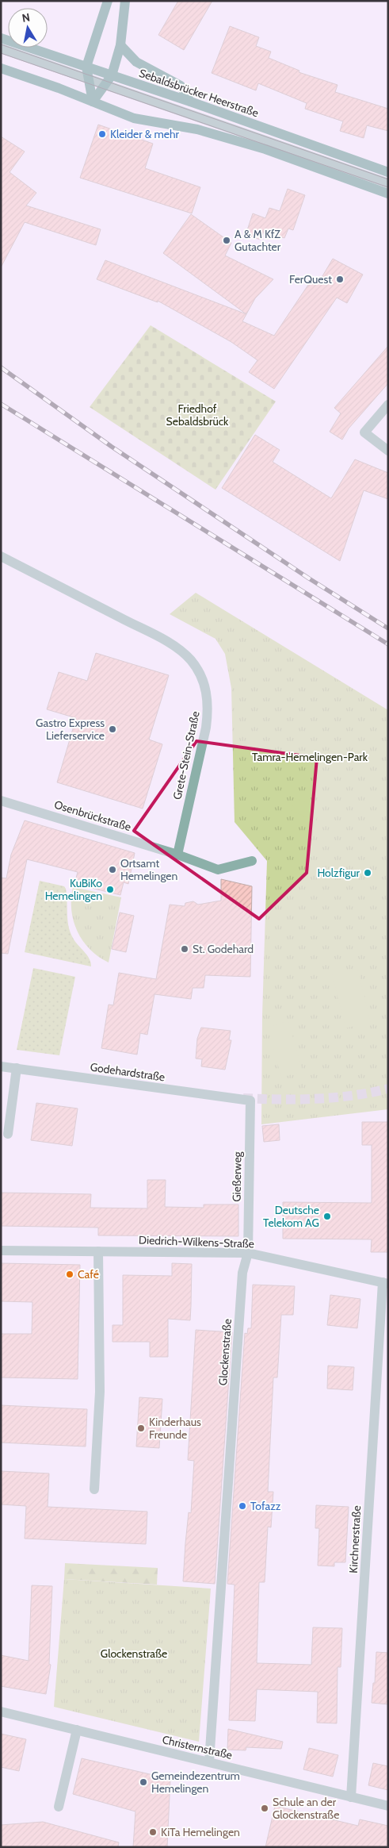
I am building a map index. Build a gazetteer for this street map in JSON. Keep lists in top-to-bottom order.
{
  "streets": {
    "main road": ["Sebaldsbrücker Heerstraße"],
    "street": [
      "Grete-Stein-Straße",
      "Osenbrückstraße",
      "Godehardstraße",
      "Gießerweg",
      "Diedrich-Wilkens-Straße",
      "Glockenstraße",
      "Kirchnerstraße",
      "Christernstraße"
    ]
  },
  "crossings": [
    ["Grete-Stein-Straße", "Osenbrückstraße"],
    ["Godehardstraße", "Gießerweg"],
    ["Gießerweg", "Diedrich-Wilkens-Straße"],
    ["Gießerweg", "Glockenstraße"],
    ["Diedrich-Wilkens-Straße", "Glockenstraße"],
    ["Diedrich-Wilkens-Straße", "Kirchnerstraße"],
    ["Glockenstraße", "Christernstraße"],
    ["Kirchnerstraße", "Christernstraße"]
  ],
  "parks": ["Friedhof Sebaldsbrück", "Tamra-Hemelingen-Park", "Glockenstraße"],
  "places": [
    "Kleider & mehr",
    "A & M KfZ Gutachter",
    "FerQuest",
    "Gastro Express Lieferservice",
    "Ortsamt Hemelingen",
    "Holzfigur",
    "KuBiKo Hemelingen",
    "St. Godehard",
    "Deutsche Telekom AG",
    "Café",
    "Kinderhaus Freunde",
    "Tofazz",
    "Gemeindezentrum Hemelingen",
    "Schule an der Glockenstraße",
    "KiTa Hemelingen"
  ],
  "north": "top"
}
